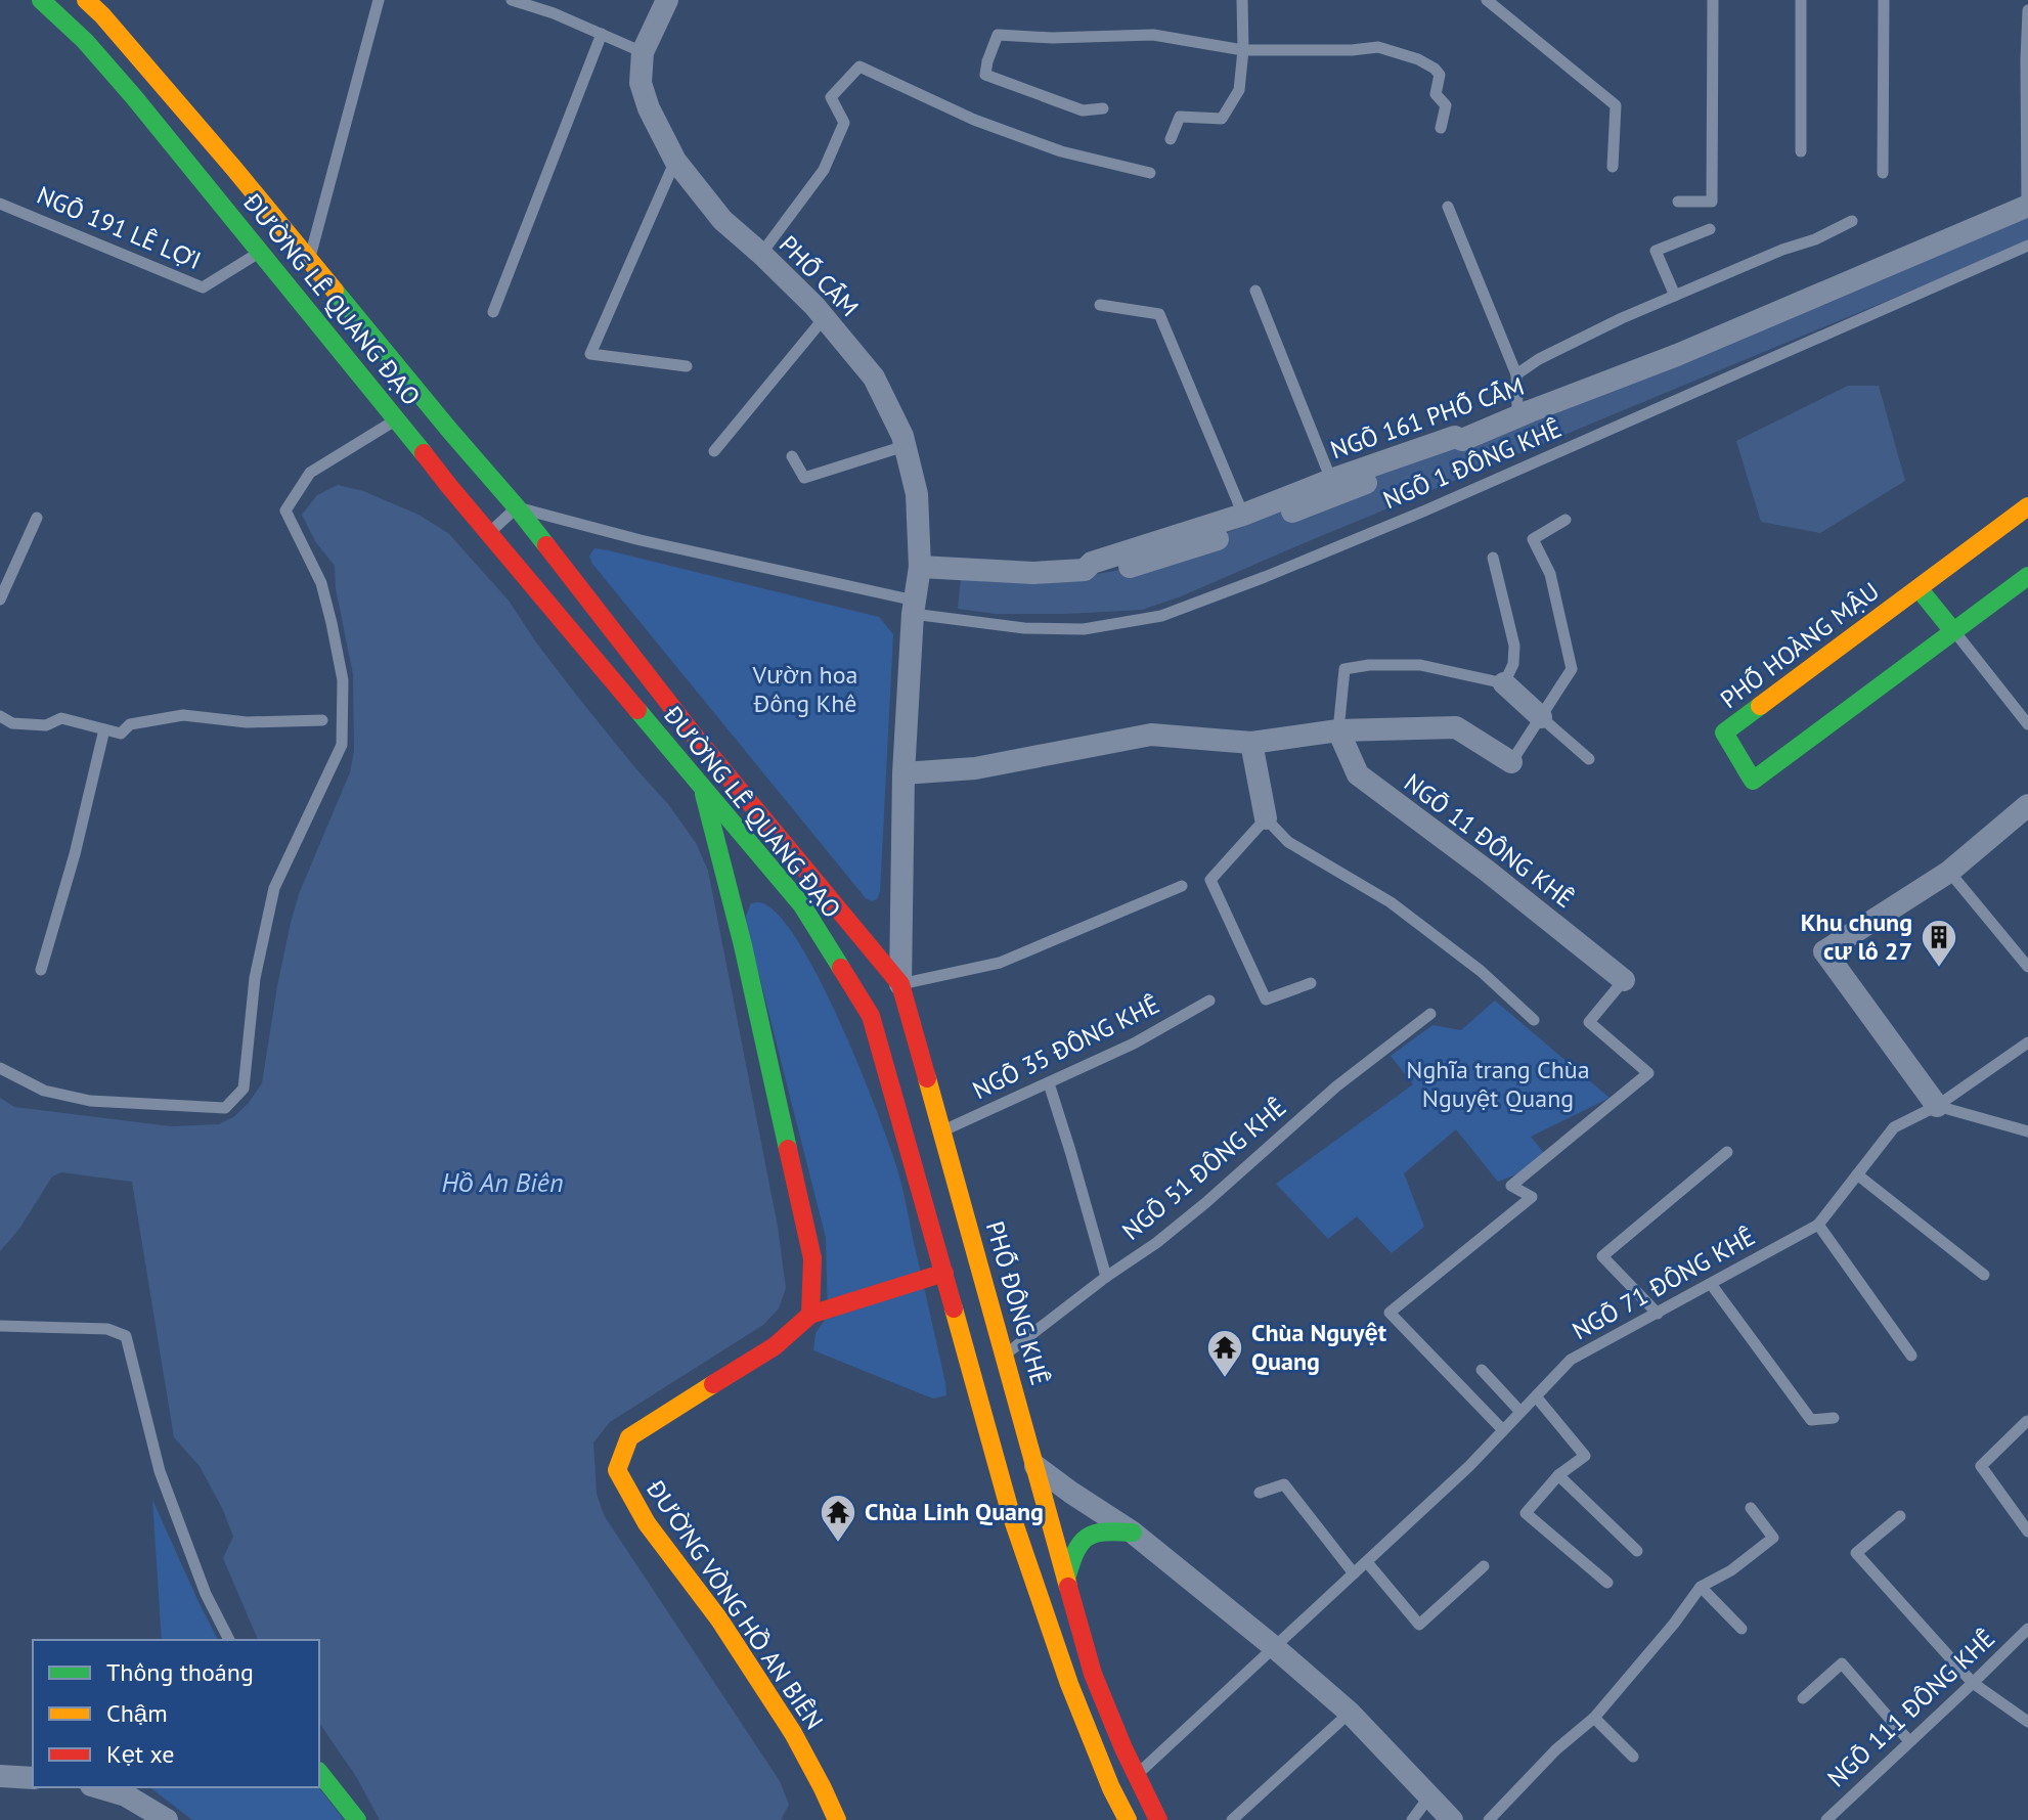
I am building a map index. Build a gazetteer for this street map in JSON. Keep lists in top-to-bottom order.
{
  "streets": {
    "street": [
      "PHỐ CẤM",
      "ĐƯỜNG LÊ QUANG ĐẠO",
      "NGÕ 161 PHỐ CẤM",
      "PHỐ HOÀNG MẬU",
      "NGÕ 11 ĐÔNG KHÊ",
      "PHỐ ĐÔNG KHÊ",
      "ĐƯỜNG VÒNG HỒ AN BIÊN"
    ],
    "lane": [
      "NGÕ 191 LÊ LỢI",
      "NGÕ 1 ĐÔNG KHÊ",
      "NGÕ 35 ĐÔNG KHÊ",
      "NGÕ 51 ĐÔNG KHÊ",
      "NGÕ 71 ĐÔNG KHÊ",
      "NGÕ 111 ĐÔNG KHÊ"
    ]
  },
  "crossings": [
    ["NGÕ 191 LÊ LỢI", "ĐƯỜNG LÊ QUANG ĐẠO"],
    ["PHỐ CẤM", "NGÕ 1 ĐÔNG KHÊ"],
    ["PHỐ CẤM", "PHỐ ĐÔNG KHÊ"],
    ["ĐƯỜNG LÊ QUANG ĐẠO", "NGÕ 1 ĐÔNG KHÊ"],
    ["ĐƯỜNG LÊ QUANG ĐẠO", "PHỐ ĐÔNG KHÊ"],
    ["ĐƯỜNG LÊ QUANG ĐẠO", "ĐƯỜNG VÒNG HỒ AN BIÊN"],
    ["NGÕ 1 ĐÔNG KHÊ", "PHỐ ĐÔNG KHÊ"],
    ["NGÕ 35 ĐÔNG KHÊ", "PHỐ ĐÔNG KHÊ"],
    ["NGÕ 51 ĐÔNG KHÊ", "PHỐ ĐÔNG KHÊ"]
  ],
  "water": ["Hồ An Biên"],
  "parks": ["Vườn hoa Đông Khê", "Nghĩa trang Chùa Nguyệt Quang"],
  "places": {
    "building": ["Khu chung cư lô 27"],
    "temple": ["Chùa Nguyệt Quang", "Chùa Linh Quang"]
  },
  "legend": ["Thông thoáng", "Chậm", "Kẹt xe"]
}
